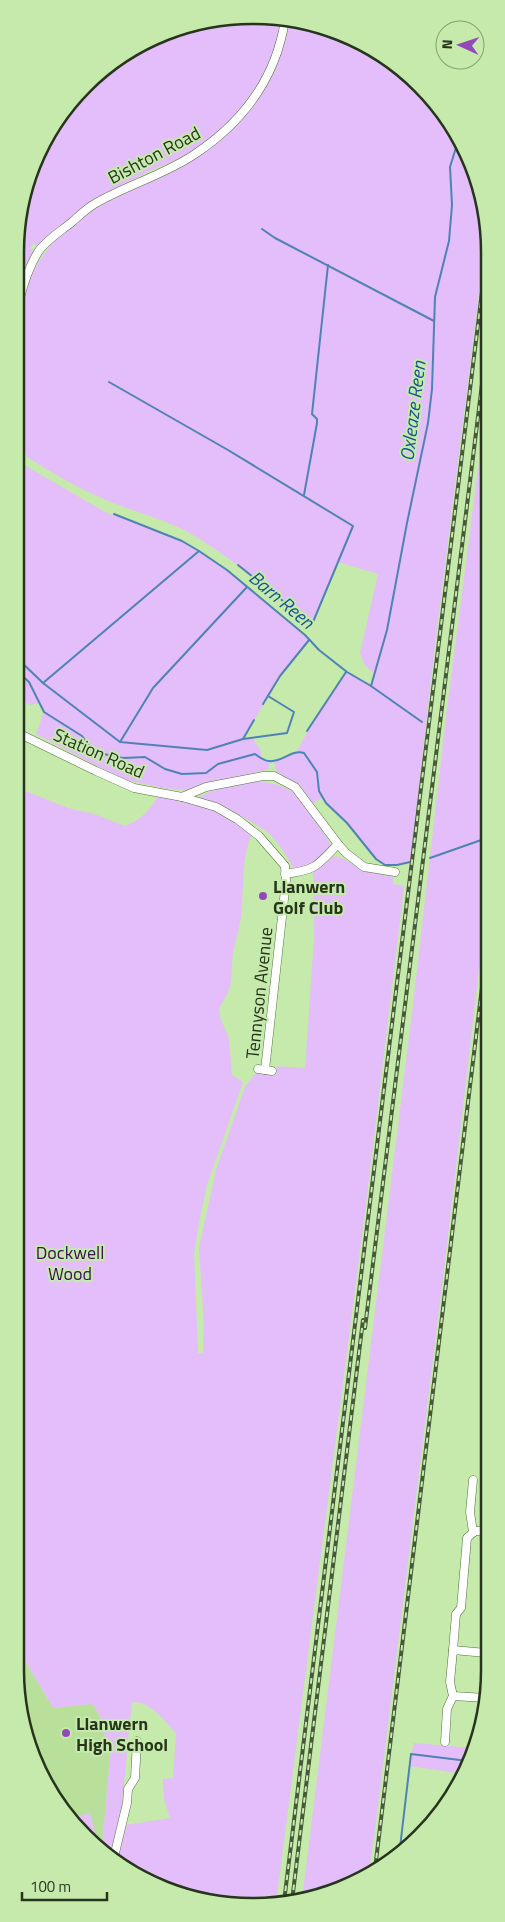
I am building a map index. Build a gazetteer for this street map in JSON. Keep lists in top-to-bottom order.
{
  "streets": {
    "street": ["Bishton Road", "Station Road", "Tennyson Avenue"]
  },
  "crossings": [
    ["Station Road", "Tennyson Avenue"]
  ],
  "water": ["Oxleaze Reen", "Barn Reen"],
  "parks": ["Dockwell Wood"],
  "places": ["Llanwern Golf Club", "Llanwern High School"],
  "scale_bar": "100 m",
  "north": "left"
}
